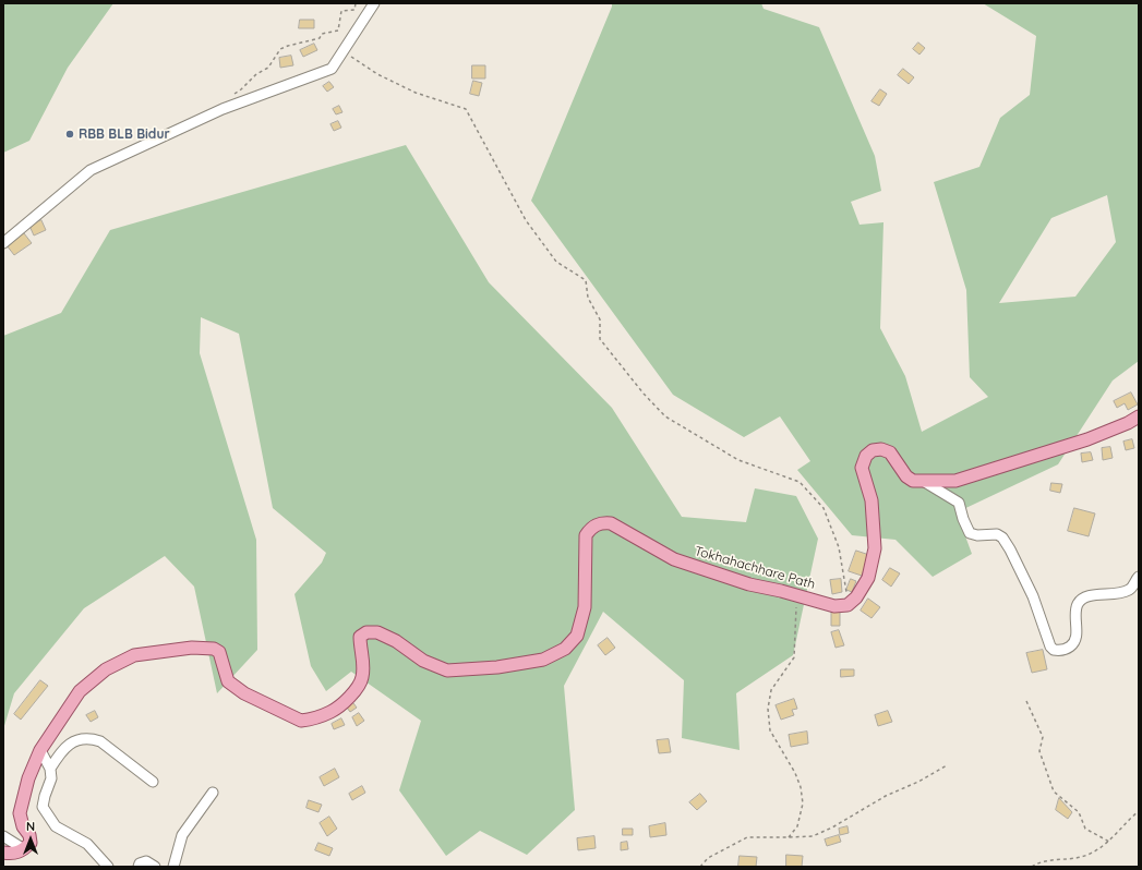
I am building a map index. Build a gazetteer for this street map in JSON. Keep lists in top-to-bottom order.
{
  "streets": {
    "main road": ["Tokhahachhare Path"]
  },
  "places": ["RBB BLB Bidur"],
  "north": "top"
}
